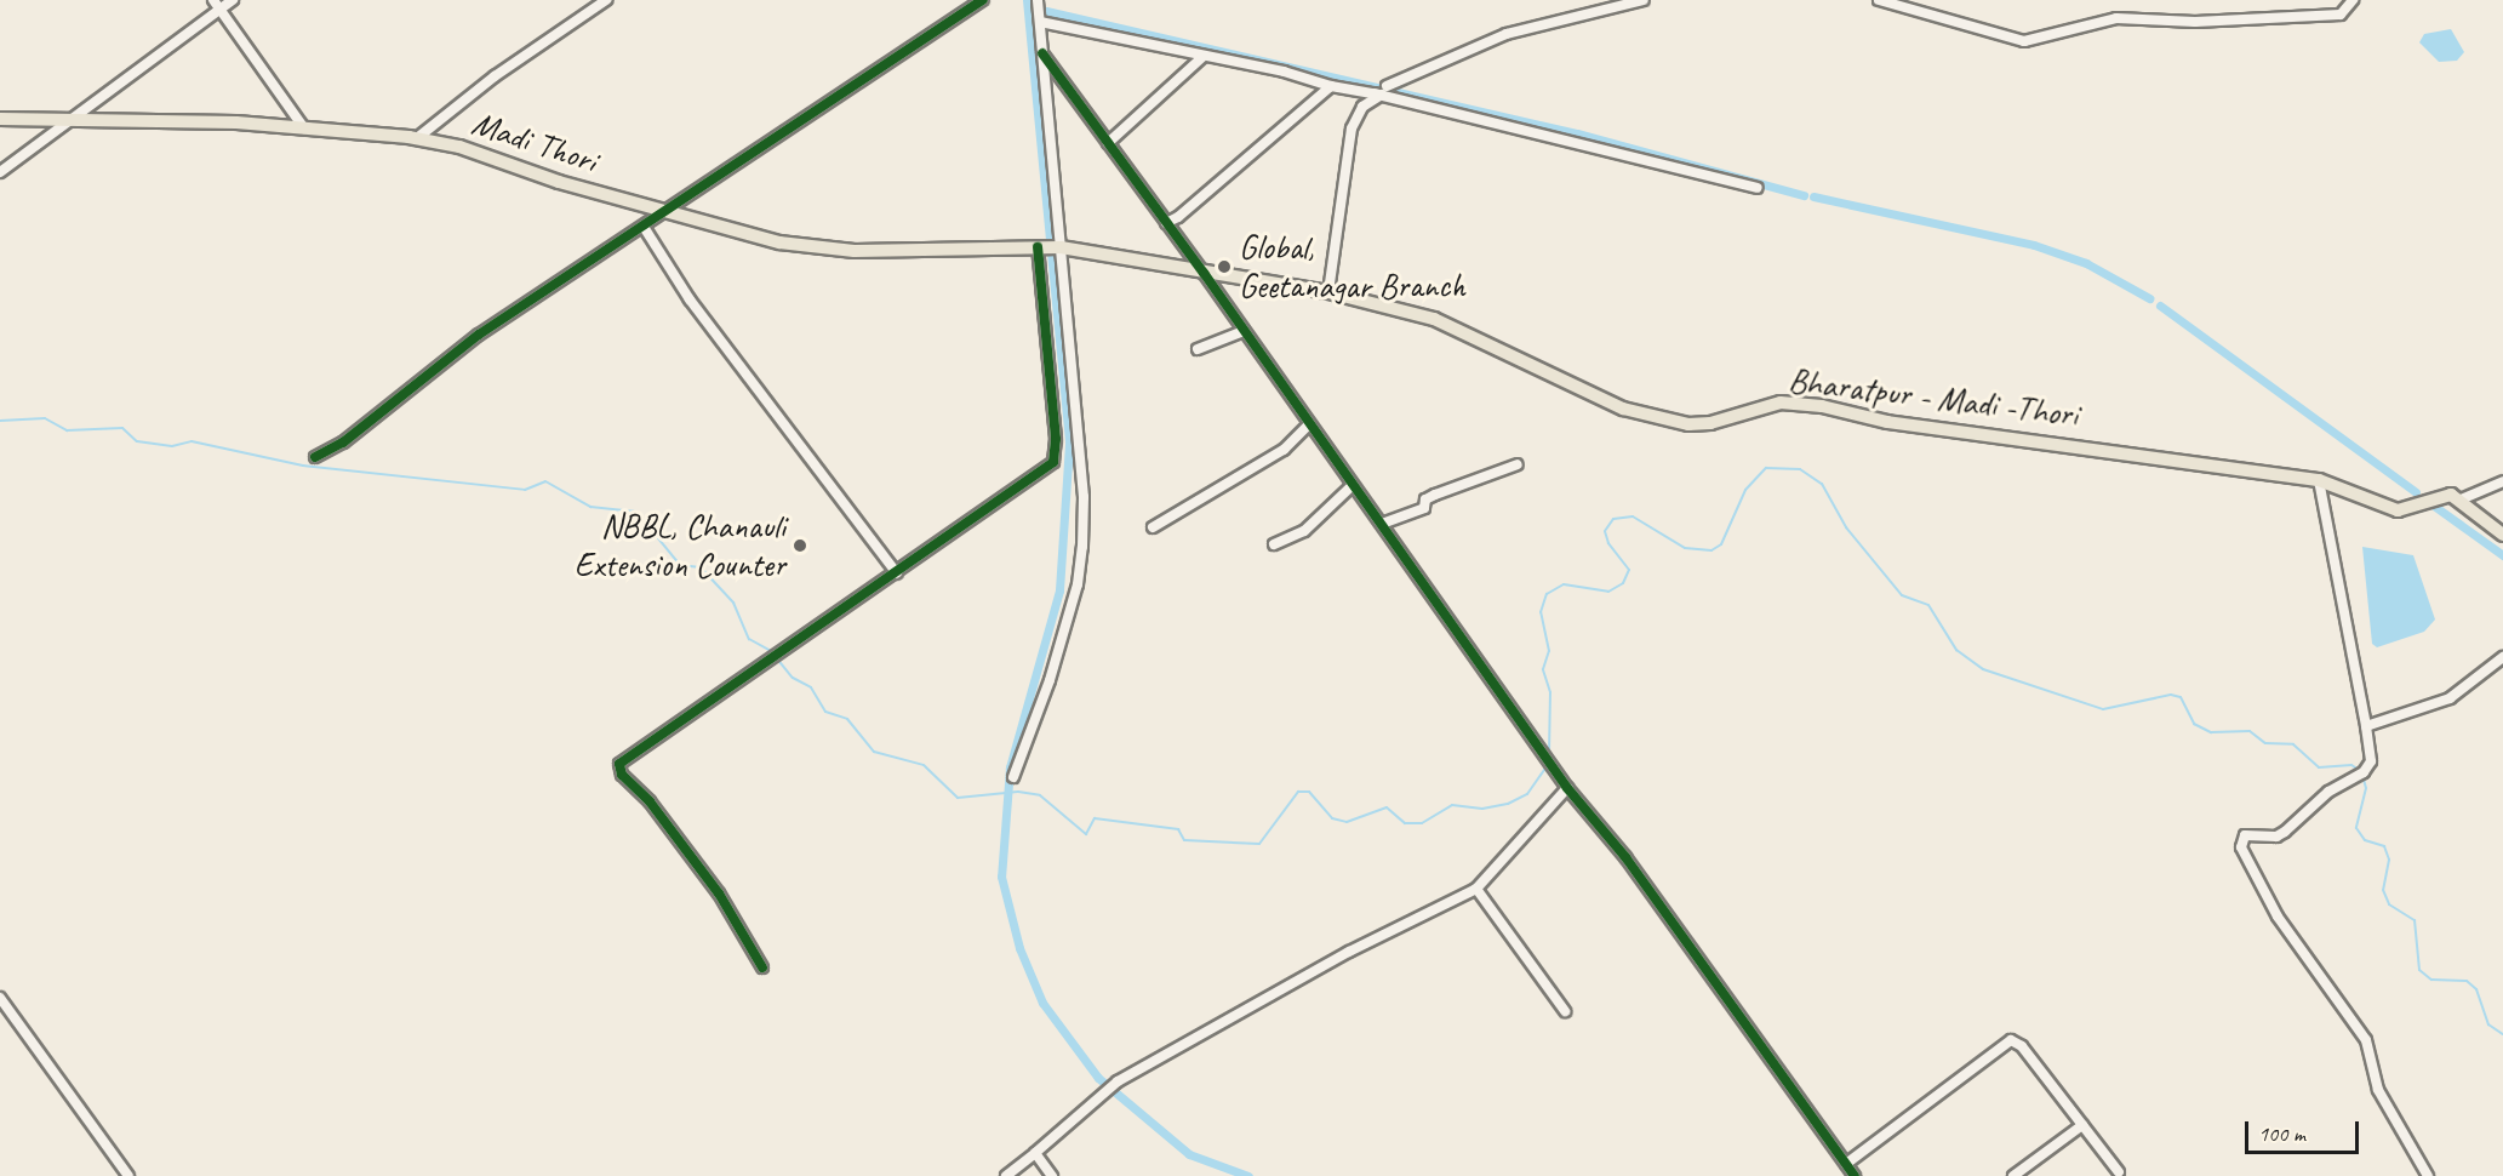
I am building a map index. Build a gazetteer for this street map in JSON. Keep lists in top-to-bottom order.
{
  "streets": {
    "main road": ["Madi Thori", "Bharatpur - Madi -Thori"]
  },
  "crossings": [
    ["Madi Thori", "Bharatpur - Madi -Thori"]
  ],
  "places": ["Global, Geetanagar Branch", "NBBL, Chanauli Extension Counter"],
  "scale_bar": "100 m"
}
